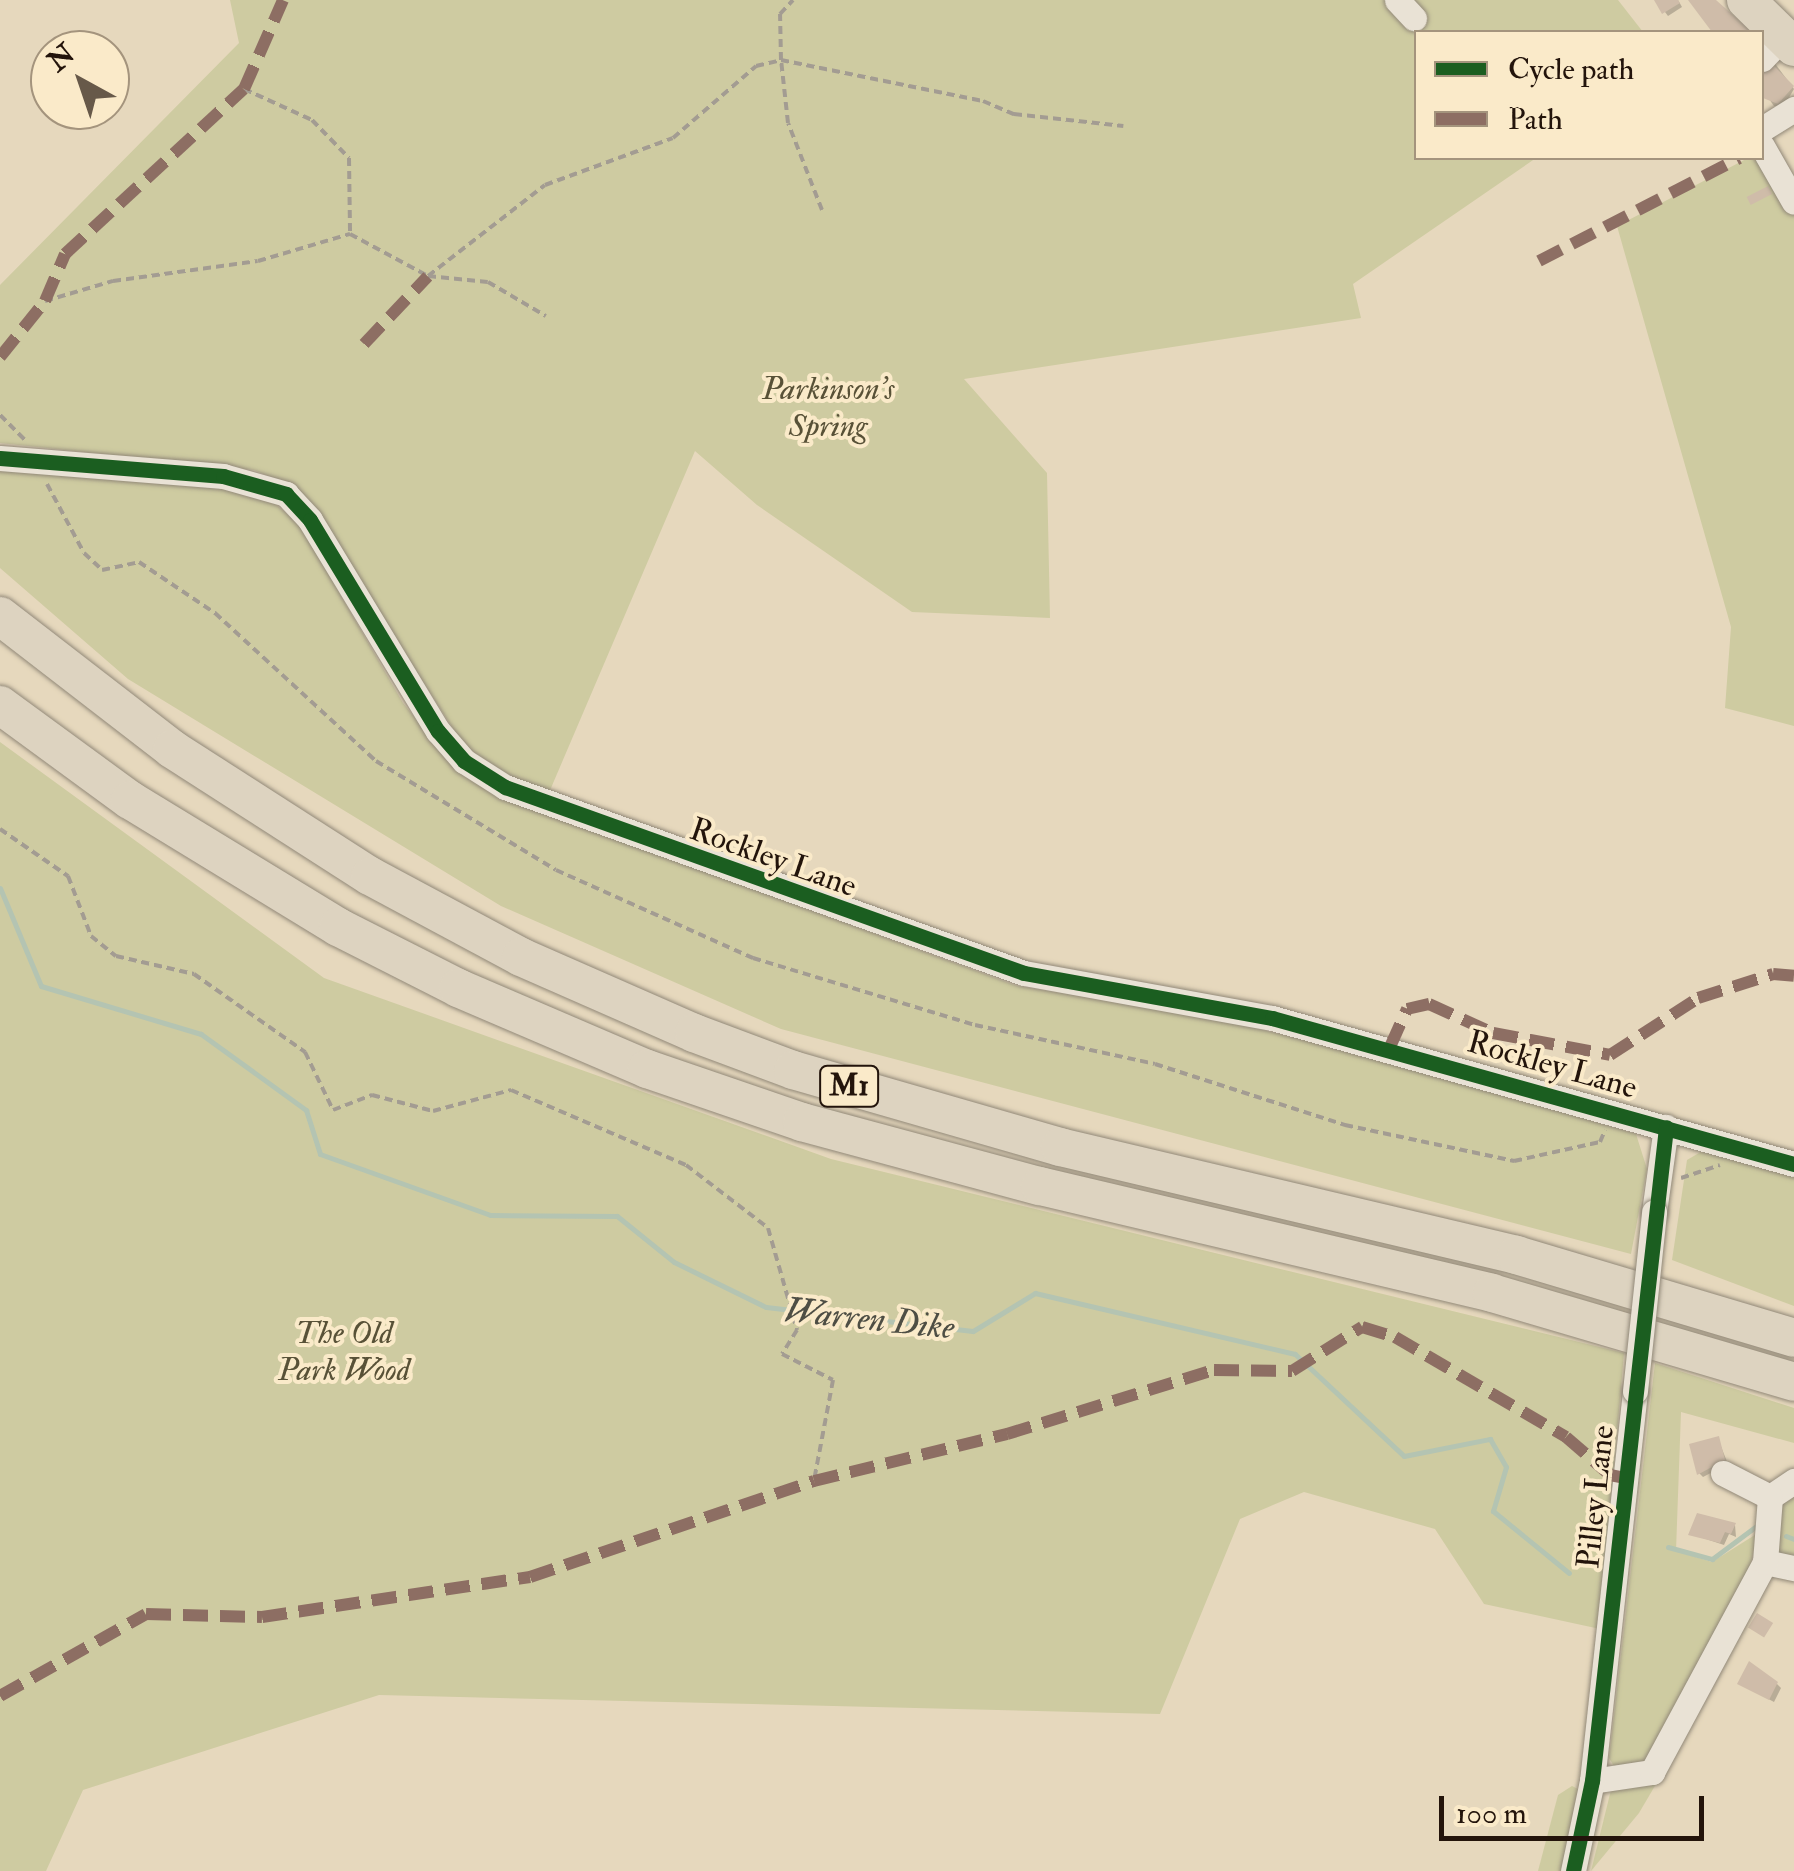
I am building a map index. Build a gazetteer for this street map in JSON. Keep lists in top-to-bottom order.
{
  "streets": {
    "highway": ["M1"],
    "street": ["Rockley Lane", "Pilley Lane"]
  },
  "crossings": [
    ["Rockley Lane", "Pilley Lane"]
  ],
  "water": ["Warren Dike"],
  "parks": ["Parkinson's Spring", "The Old Park Wood"],
  "legend": ["Cycle path", "Path"],
  "scale_bar": "100 m",
  "north": "top left"
}
